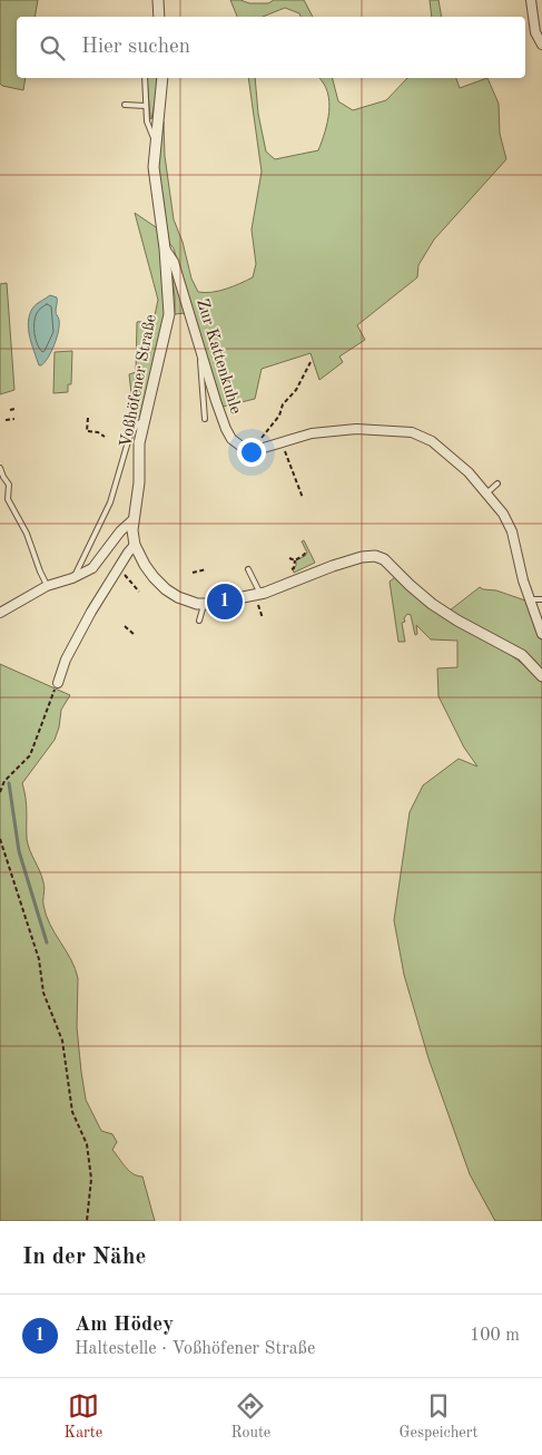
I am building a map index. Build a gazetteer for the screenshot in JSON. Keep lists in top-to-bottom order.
{
  "streets": {
    "street": ["Zur Kattenkuhle", "Voßhöfener Straße"]
  },
  "crossings": [
    ["Zur Kattenkuhle", "Voßhöfener Straße"]
  ],
  "page": {
    "search": "Hier suchen",
    "pins": "1",
    "heading": "In der Nähe",
    "list": [
      {
        "mark": "1",
        "name": "Am Hödey",
        "note": "Haltestelle · Voßhöfener Straße",
        "value": "100 m"
      }
    ],
    "nav": ["Karte", "Route", "Gespeichert"]
  }
}
